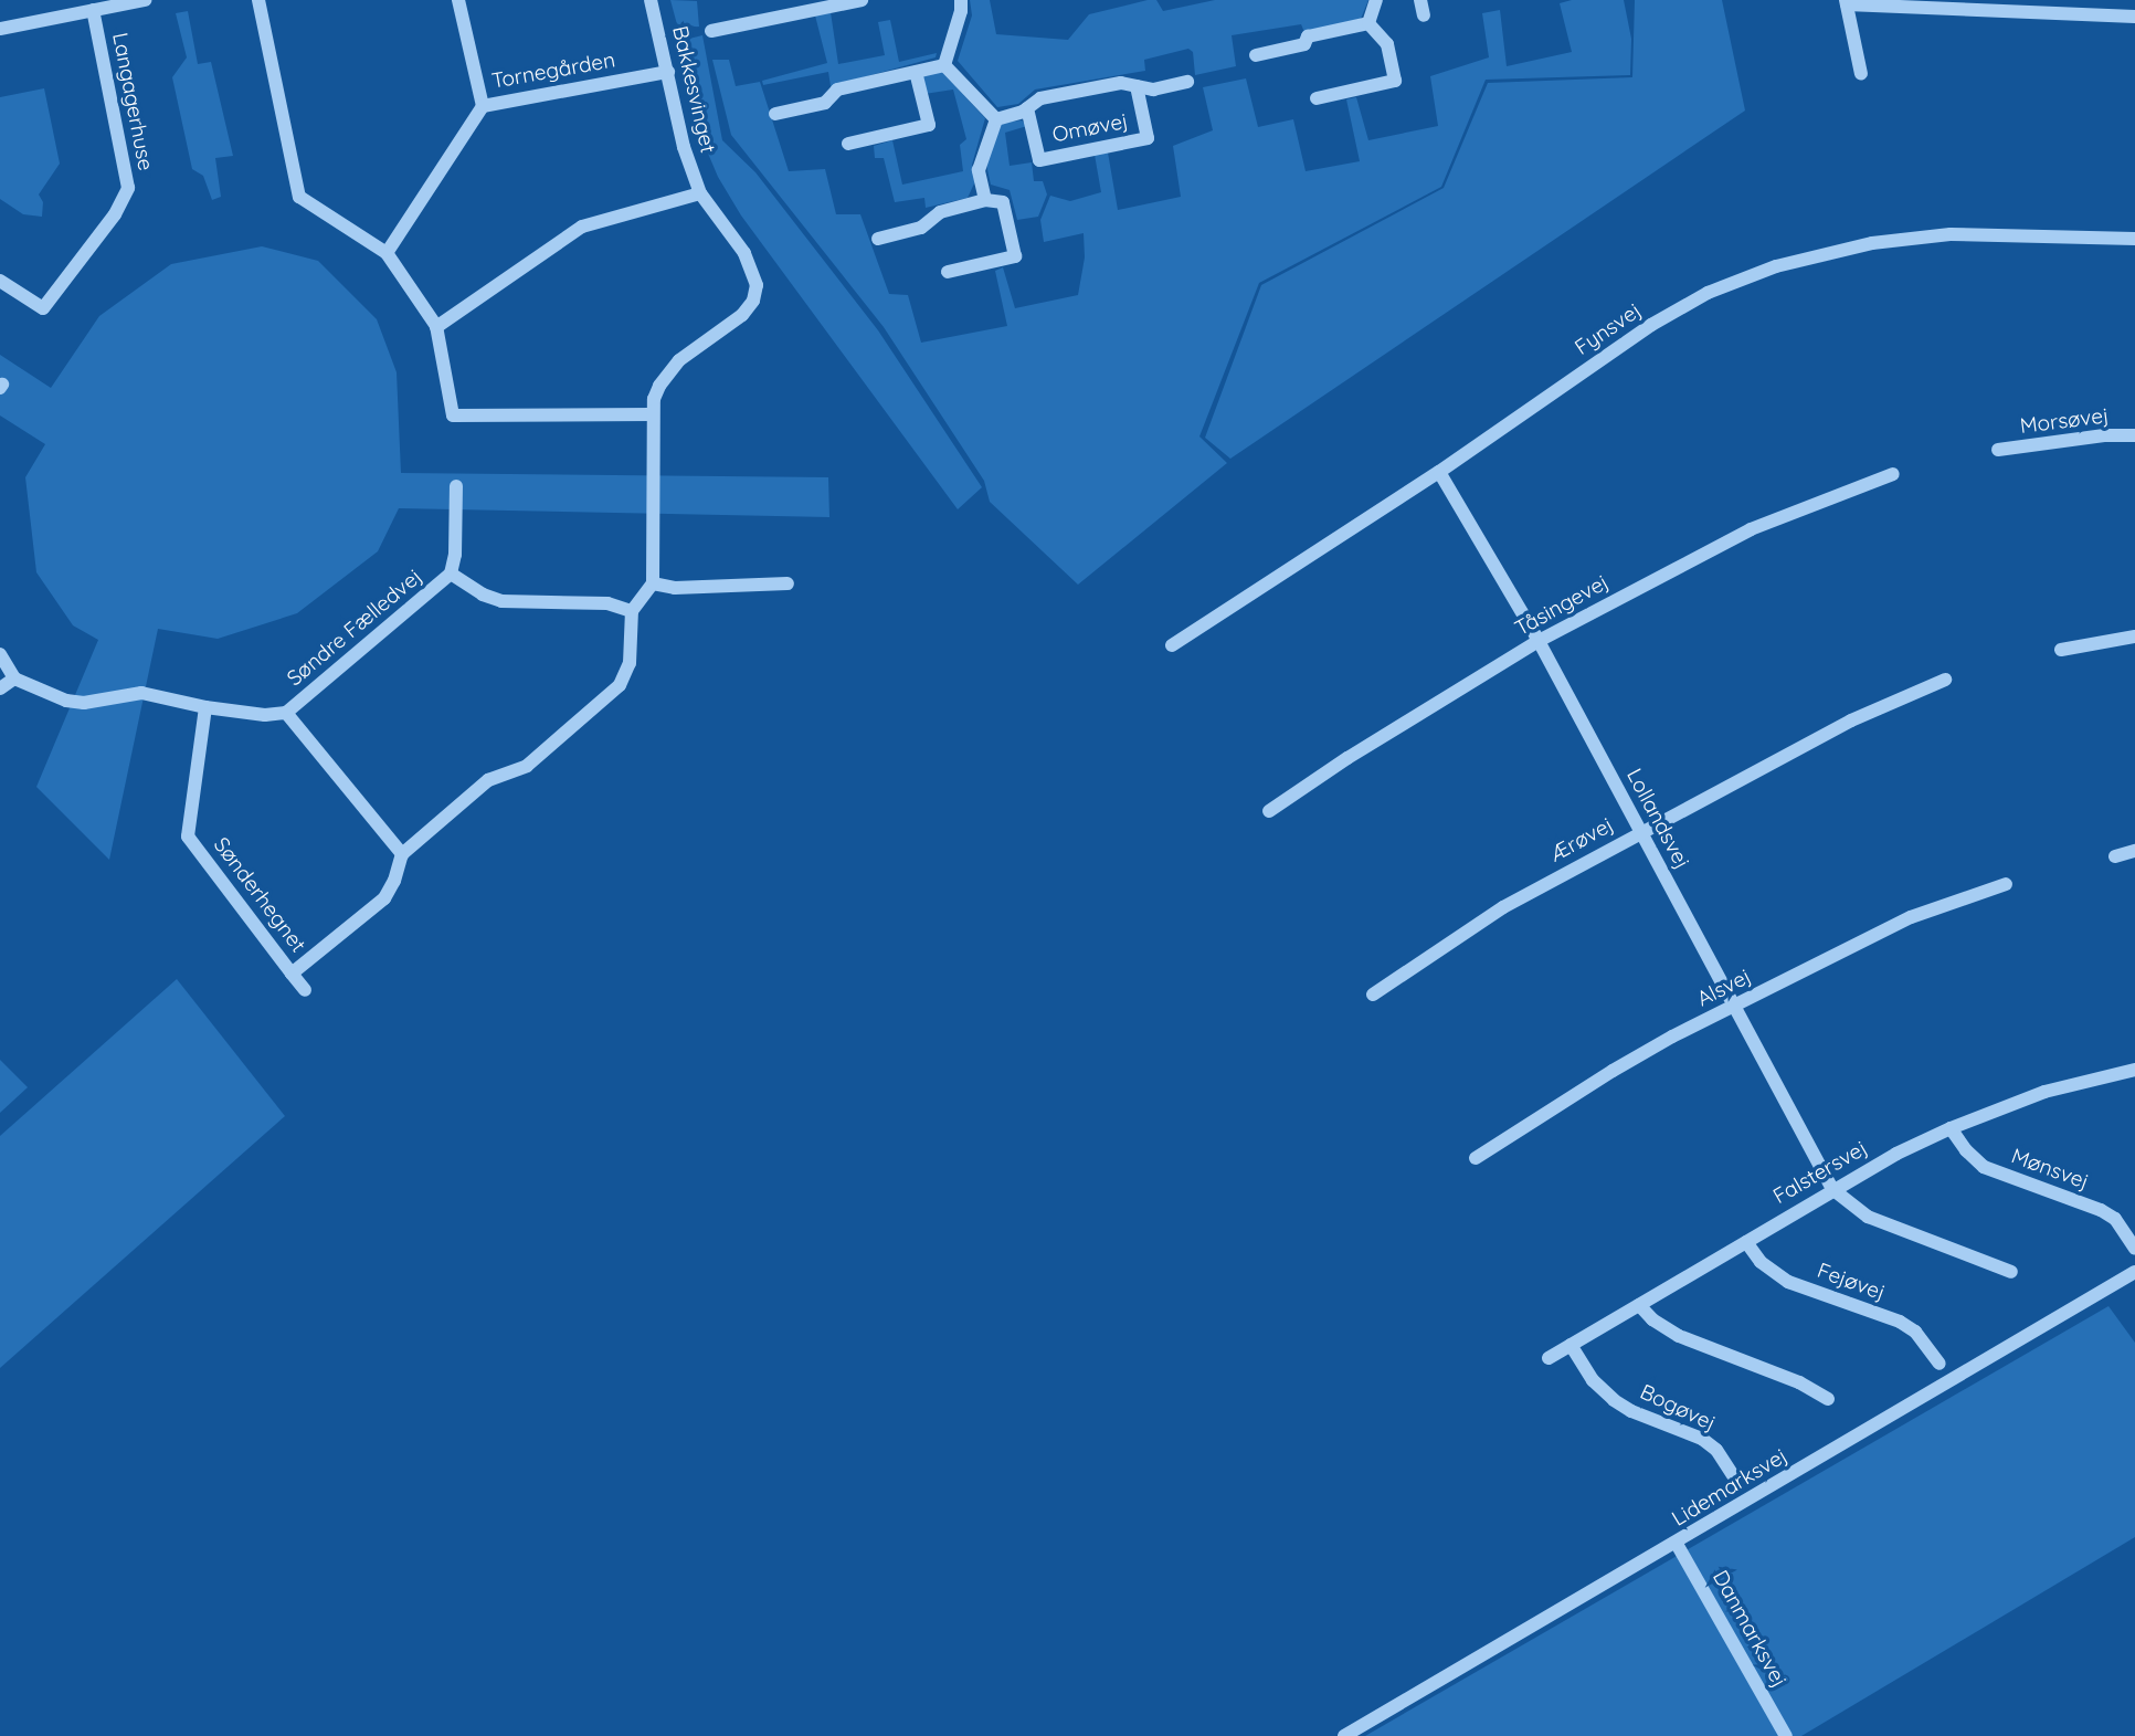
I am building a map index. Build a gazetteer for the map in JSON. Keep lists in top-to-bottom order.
{
  "streets": {
    "street": [
      "Tornegården",
      "Bakkesvinget",
      "Langagerhuse",
      "Omøvej",
      "Fynsvej",
      "Morsøvej",
      "Tåsingevej",
      "Søndre Fælledvej",
      "Lollandsvej",
      "Ærøvej",
      "Sønderhegnet",
      "Alsvej",
      "Mønsvej",
      "Falstersvej",
      "Fejøvej",
      "Bogøvej",
      "Lidemarksvej",
      "Danmarksvej"
    ]
  },
  "crossings": [
    ["Tornegården", "Bakkesvinget"],
    ["Fynsvej", "Lollandsvej"],
    ["Tåsingevej", "Lollandsvej"],
    ["Søndre Fælledvej", "Sønderhegnet"],
    ["Lollandsvej", "Ærøvej"],
    ["Lollandsvej", "Alsvej"],
    ["Lollandsvej", "Falstersvej"],
    ["Mønsvej", "Falstersvej"],
    ["Falstersvej", "Fejøvej"],
    ["Falstersvej", "Bogøvej"],
    ["Lidemarksvej", "Danmarksvej"]
  ]
}
